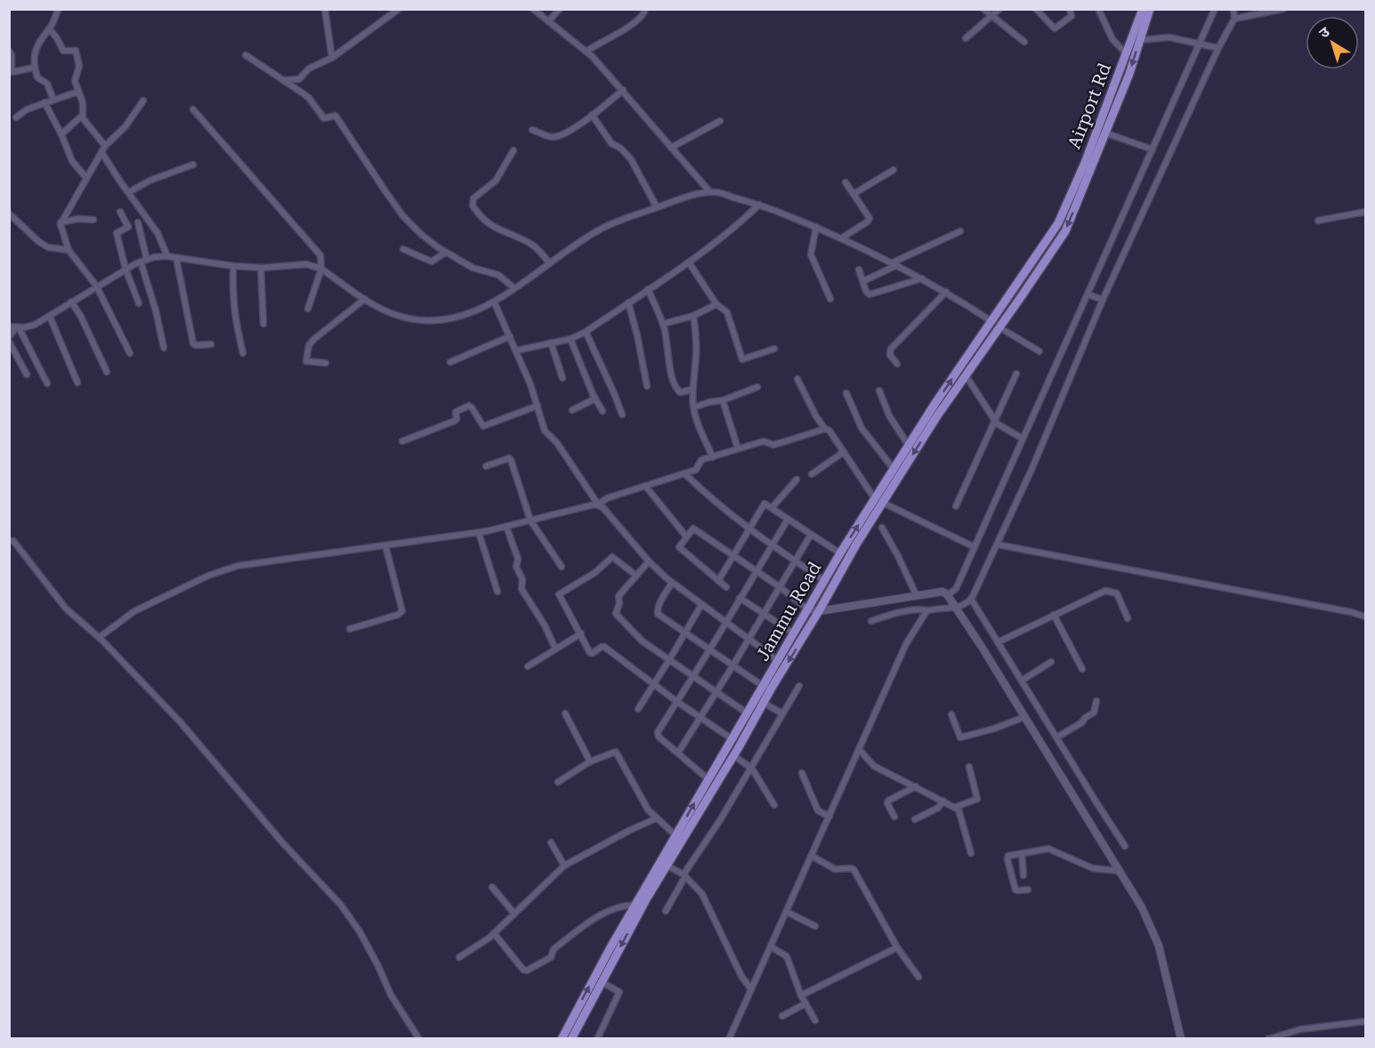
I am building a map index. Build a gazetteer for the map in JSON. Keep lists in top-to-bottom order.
{
  "streets": {
    "main road": ["Airport Rd", "Jammu Road"]
  },
  "crossings": [
    ["Airport Rd", "Jammu Road"]
  ],
  "north": "top left"
}
